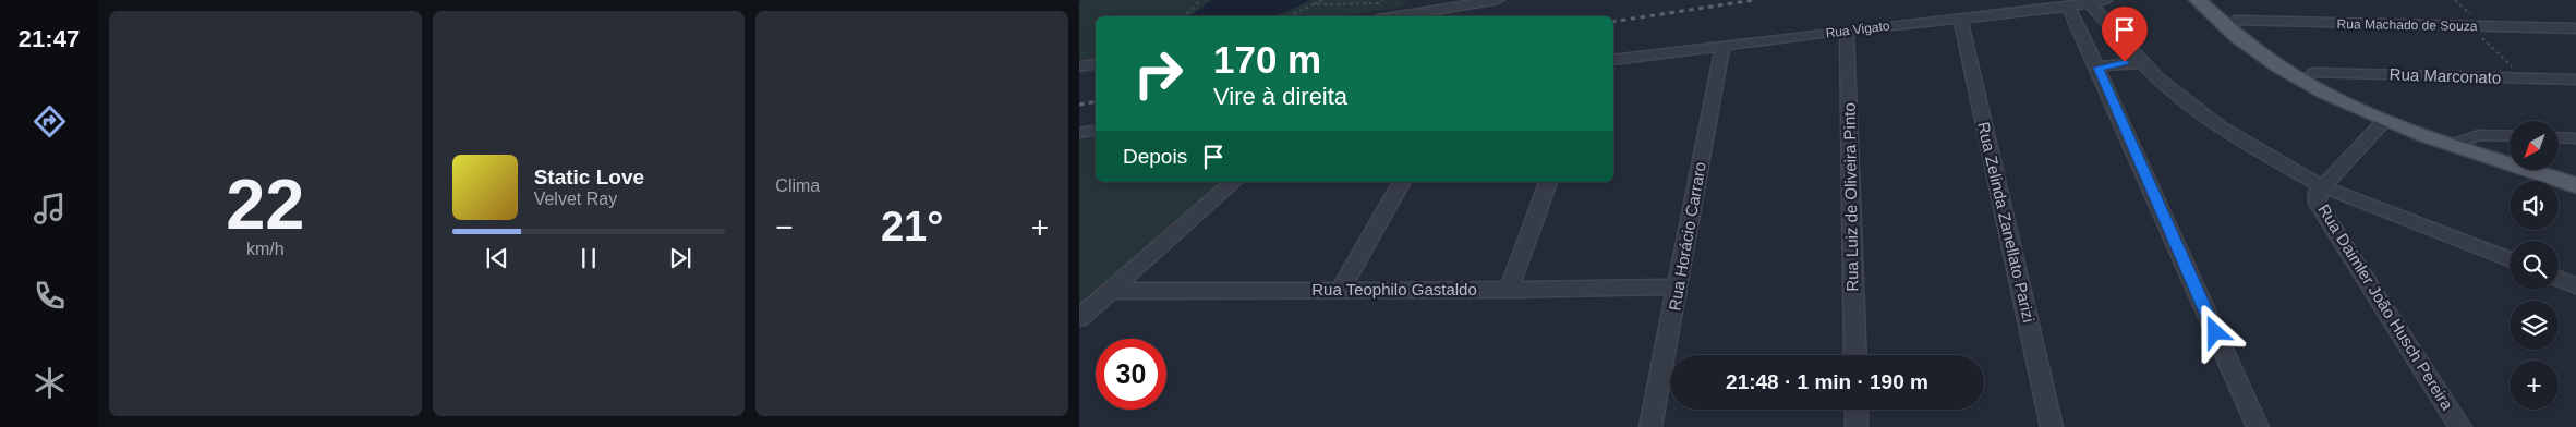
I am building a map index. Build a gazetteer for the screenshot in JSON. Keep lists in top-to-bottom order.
{
  "streets": {
    "street": [
      "Rua Machado de Souza",
      "Rua Vigato",
      "Rua Marconato",
      "Rua Luiz de Oliveira Pinto",
      "Rua Zelinda Zanellato Parizi",
      "Rua Horácio Carraro",
      "Rua Teophilo Gastaldo",
      "Rua Daimler João Husch Pereira"
    ]
  },
  "crossings": [
    ["Rua Vigato", "Rua Luiz de Oliveira Pinto"],
    ["Rua Vigato", "Rua Zelinda Zanellato Parizi"],
    ["Rua Vigato", "Rua Horácio Carraro"],
    ["Rua Horácio Carraro", "Rua Teophilo Gastaldo"]
  ],
  "north": "bottom left",
  "page": {
    "tabs": "21:47",
    "tile": [
      ["22", "km/h"],
      "Clima"
    ],
    "turn": ["170 m", "Vire à direita"],
    "map_buttons": "+",
    "then": "Depois",
    "song": ["Static Love", "Velvet Ray"],
    "heat": ["−", "21°", "+"],
    "limit": "30",
    "trip": "21:48 · 1 min · 190 m"
  }
}
